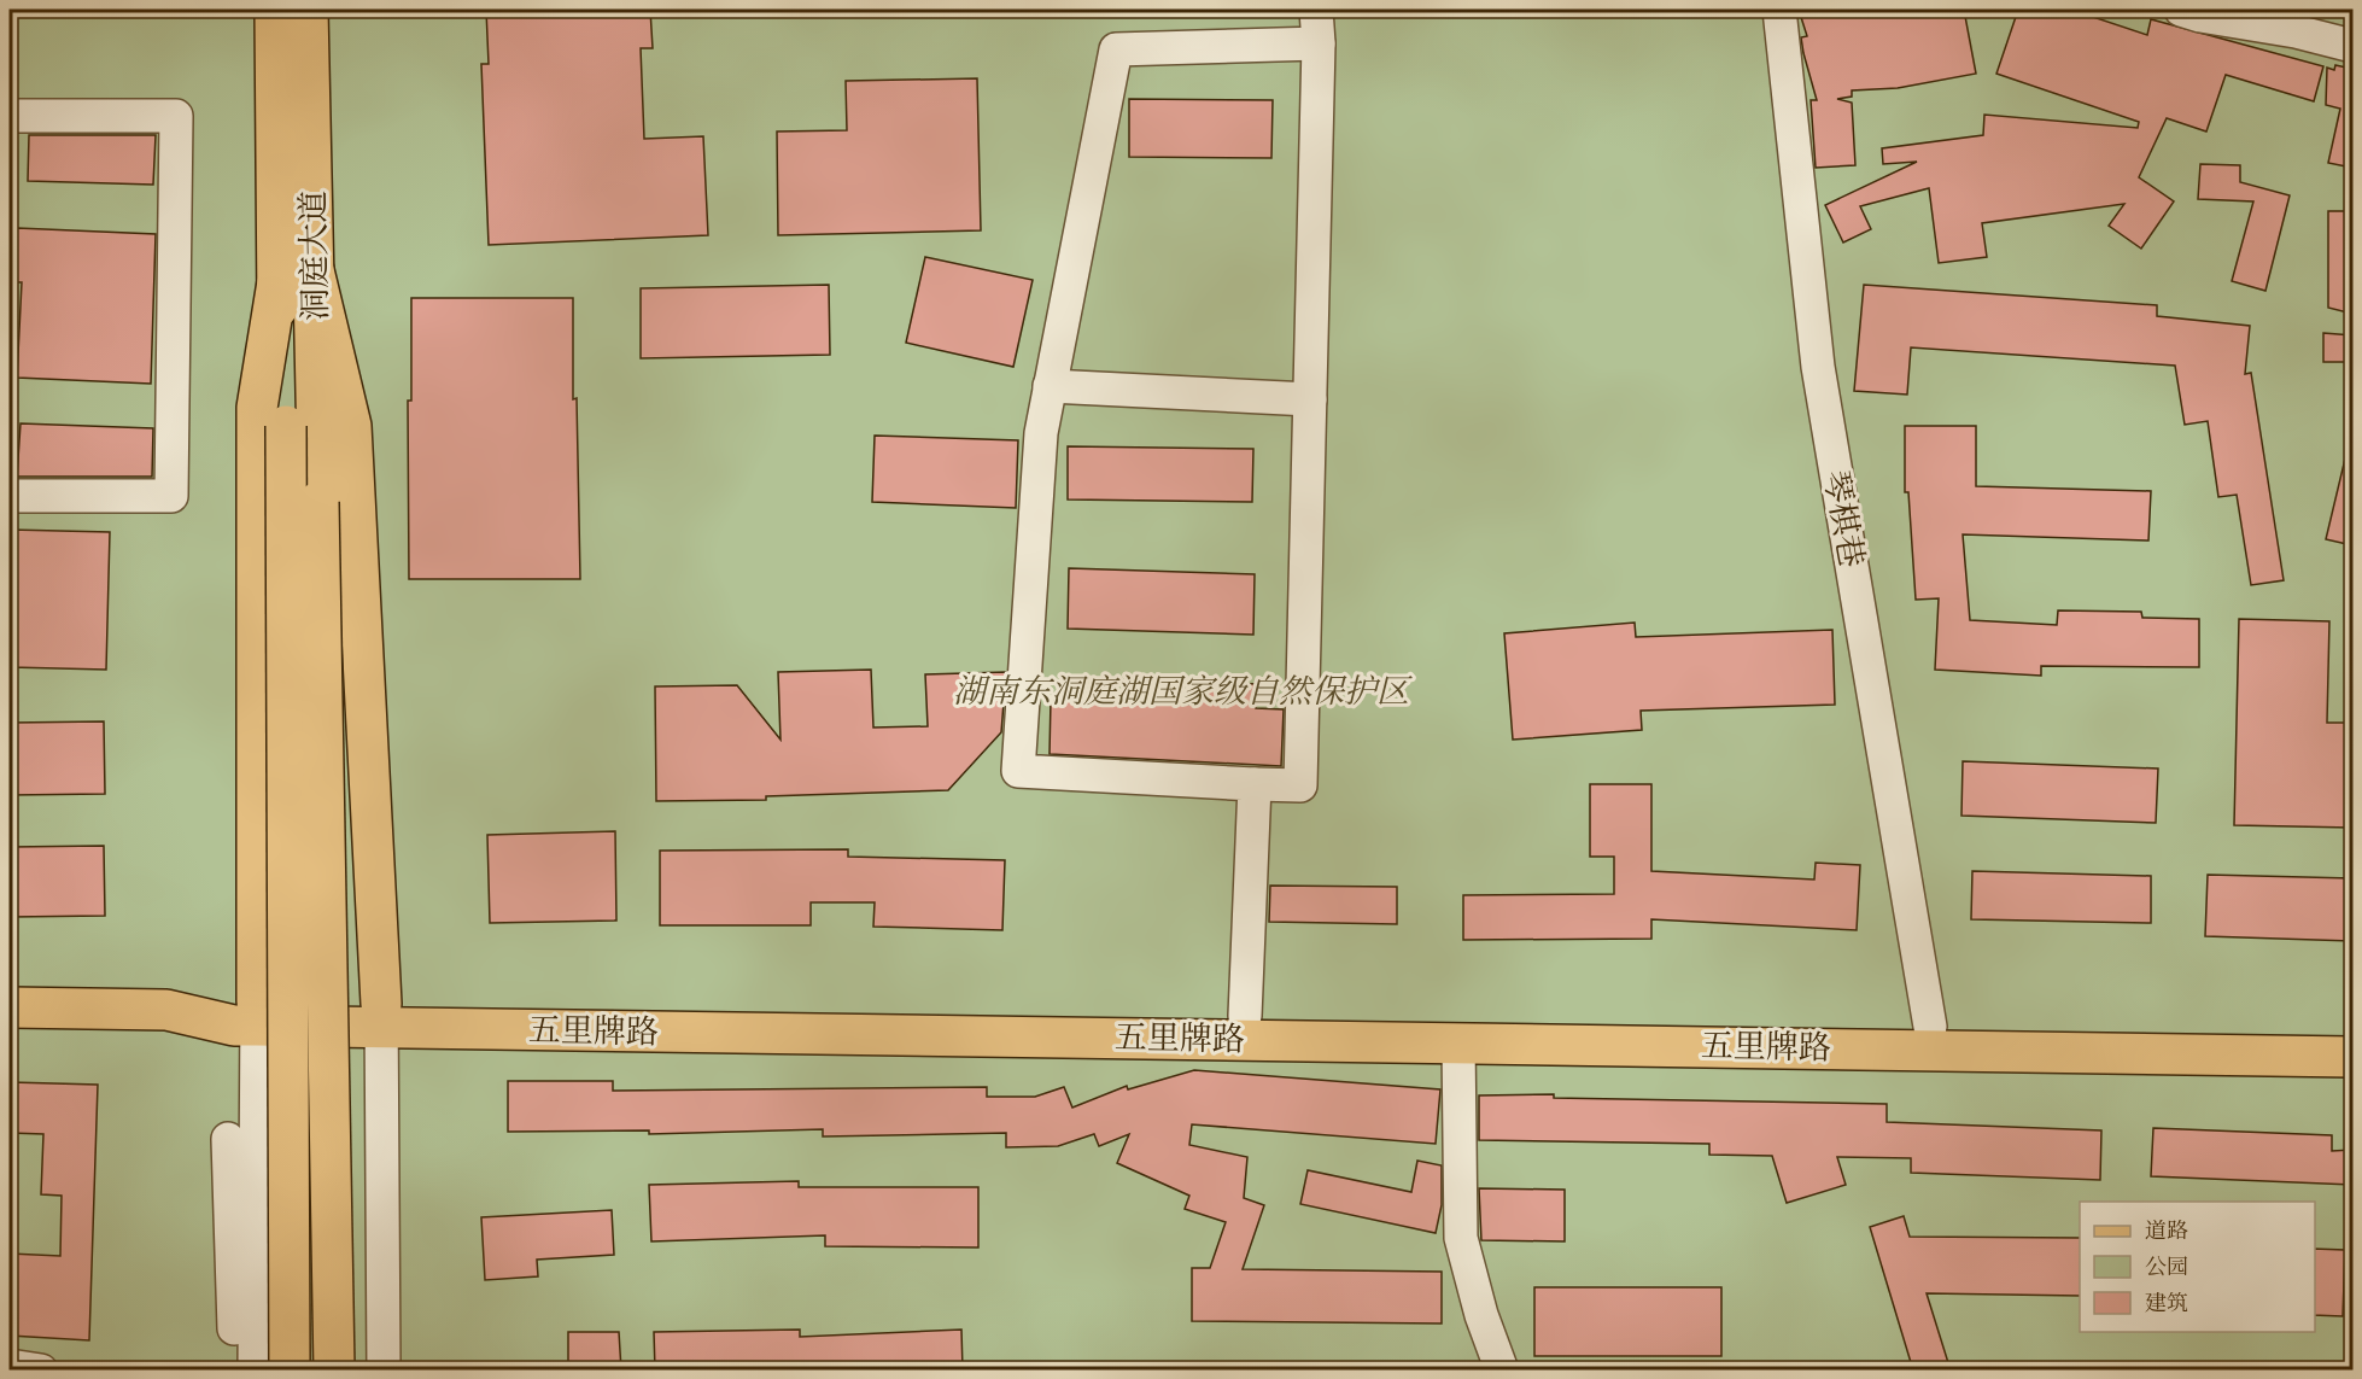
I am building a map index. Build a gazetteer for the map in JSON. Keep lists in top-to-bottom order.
{
  "streets": {
    "main road": ["洞庭大道", "五里牌路"],
    "street": ["琴棋巷"]
  },
  "crossings": [
    ["琴棋巷", "五里牌路"]
  ],
  "parks": ["湖南东洞庭湖国家级自然保护区"],
  "legend": ["道路", "公园", "建筑"]
}
